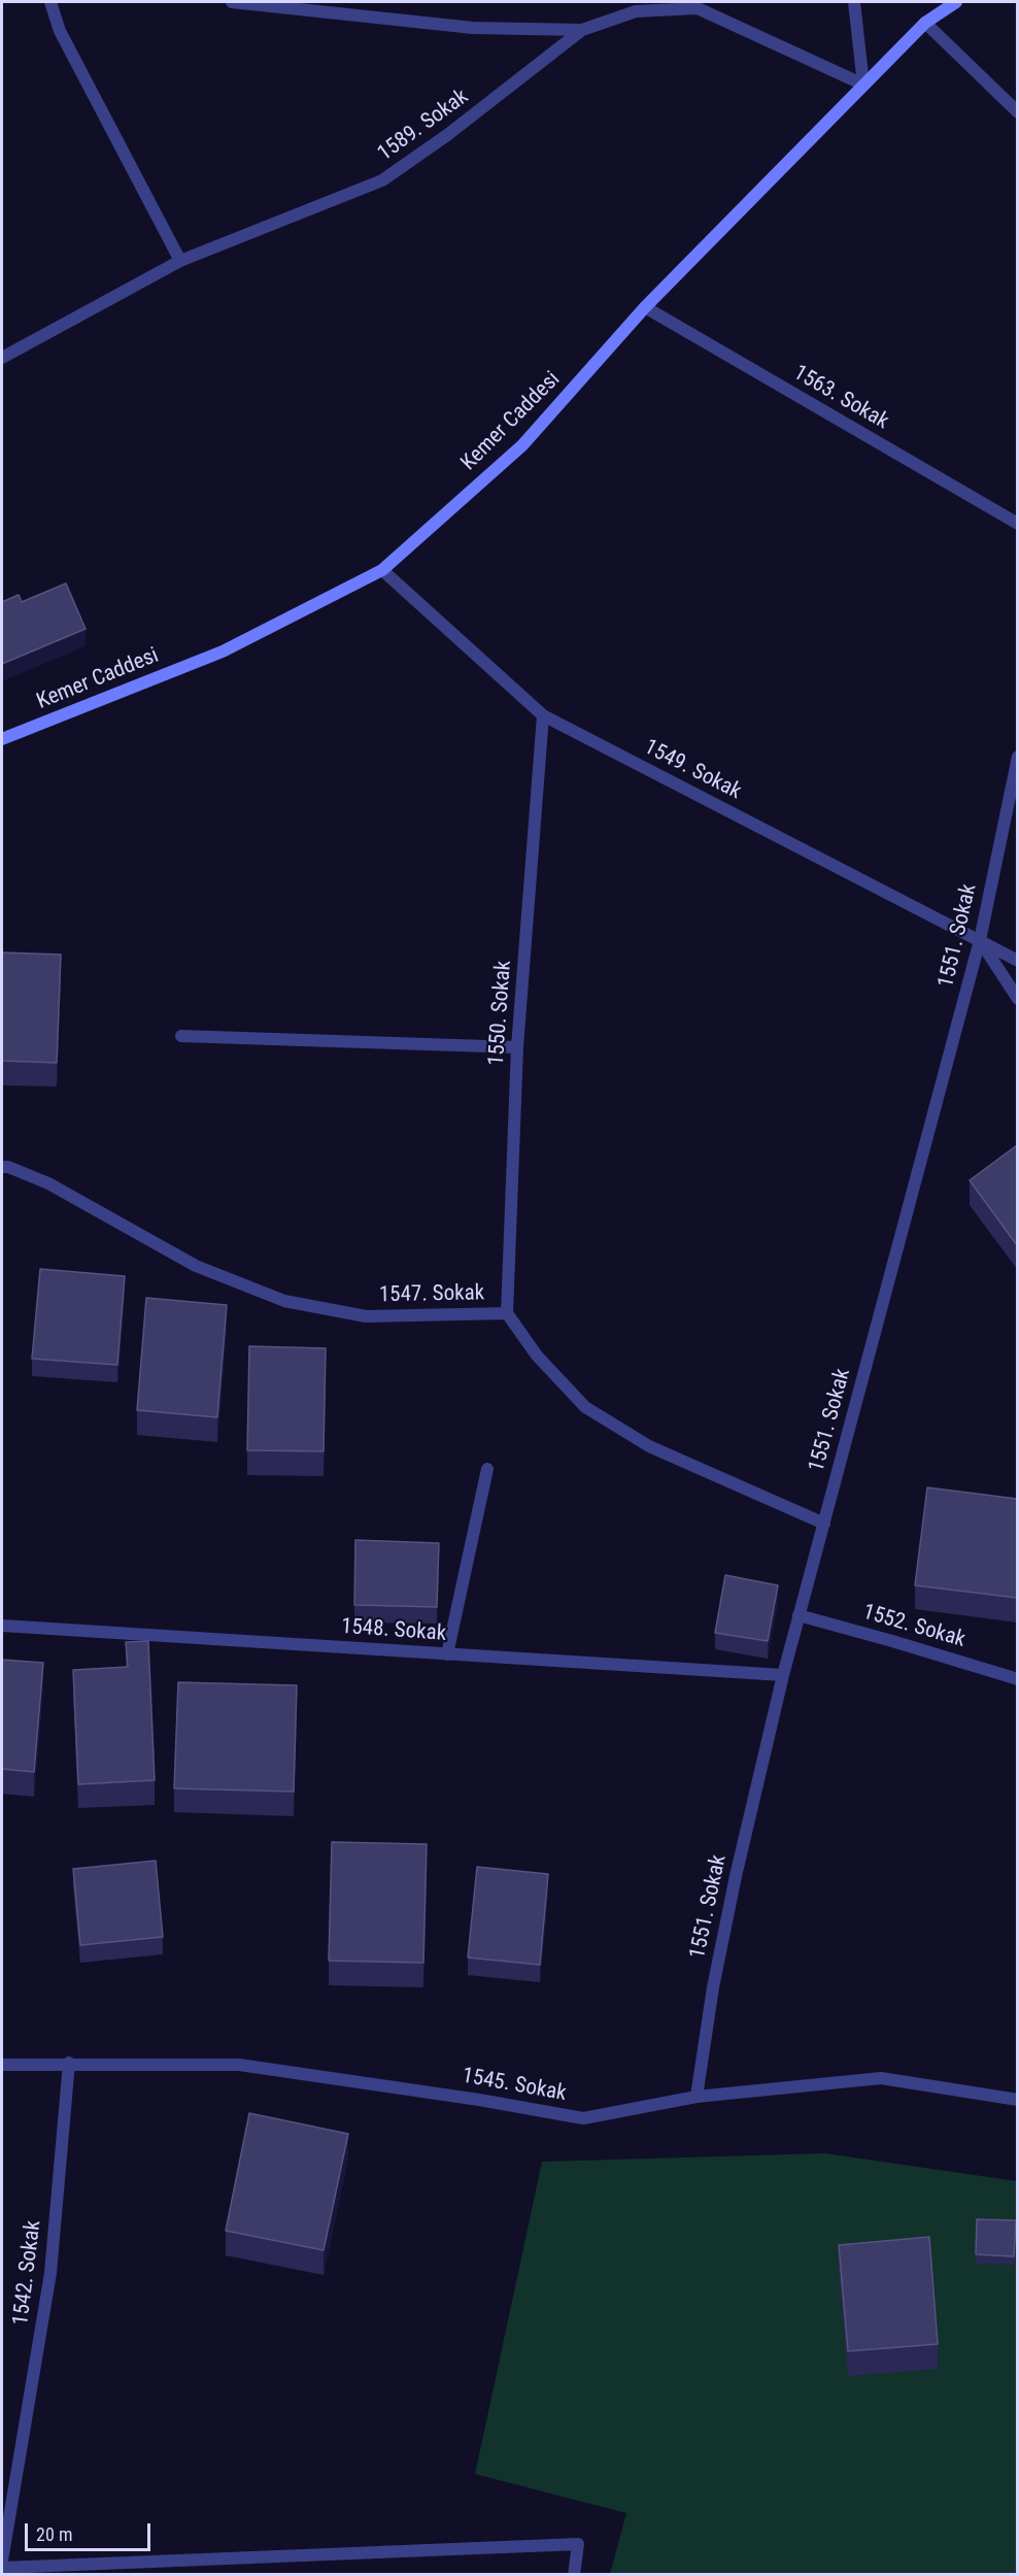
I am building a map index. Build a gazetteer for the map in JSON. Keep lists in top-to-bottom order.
{
  "streets": {
    "street": [
      "1589. Sokak",
      "1563. Sokak",
      "Kemer Caddesi",
      "1549. Sokak",
      "1551. Sokak",
      "1550. Sokak",
      "1547. Sokak",
      "1552. Sokak",
      "1548. Sokak",
      "1545. Sokak",
      "1542. Sokak"
    ]
  },
  "crossings": [
    ["1589. Sokak", "Kemer Caddesi"],
    ["1563. Sokak", "Kemer Caddesi"],
    ["Kemer Caddesi", "1549. Sokak"],
    ["1549. Sokak", "1551. Sokak"],
    ["1549. Sokak", "1550. Sokak"],
    ["1551. Sokak", "1547. Sokak"],
    ["1551. Sokak", "1552. Sokak"],
    ["1551. Sokak", "1548. Sokak"],
    ["1551. Sokak", "1545. Sokak"],
    ["1550. Sokak", "1547. Sokak"],
    ["1545. Sokak", "1542. Sokak"]
  ],
  "scale_bar": "20 m"
}
